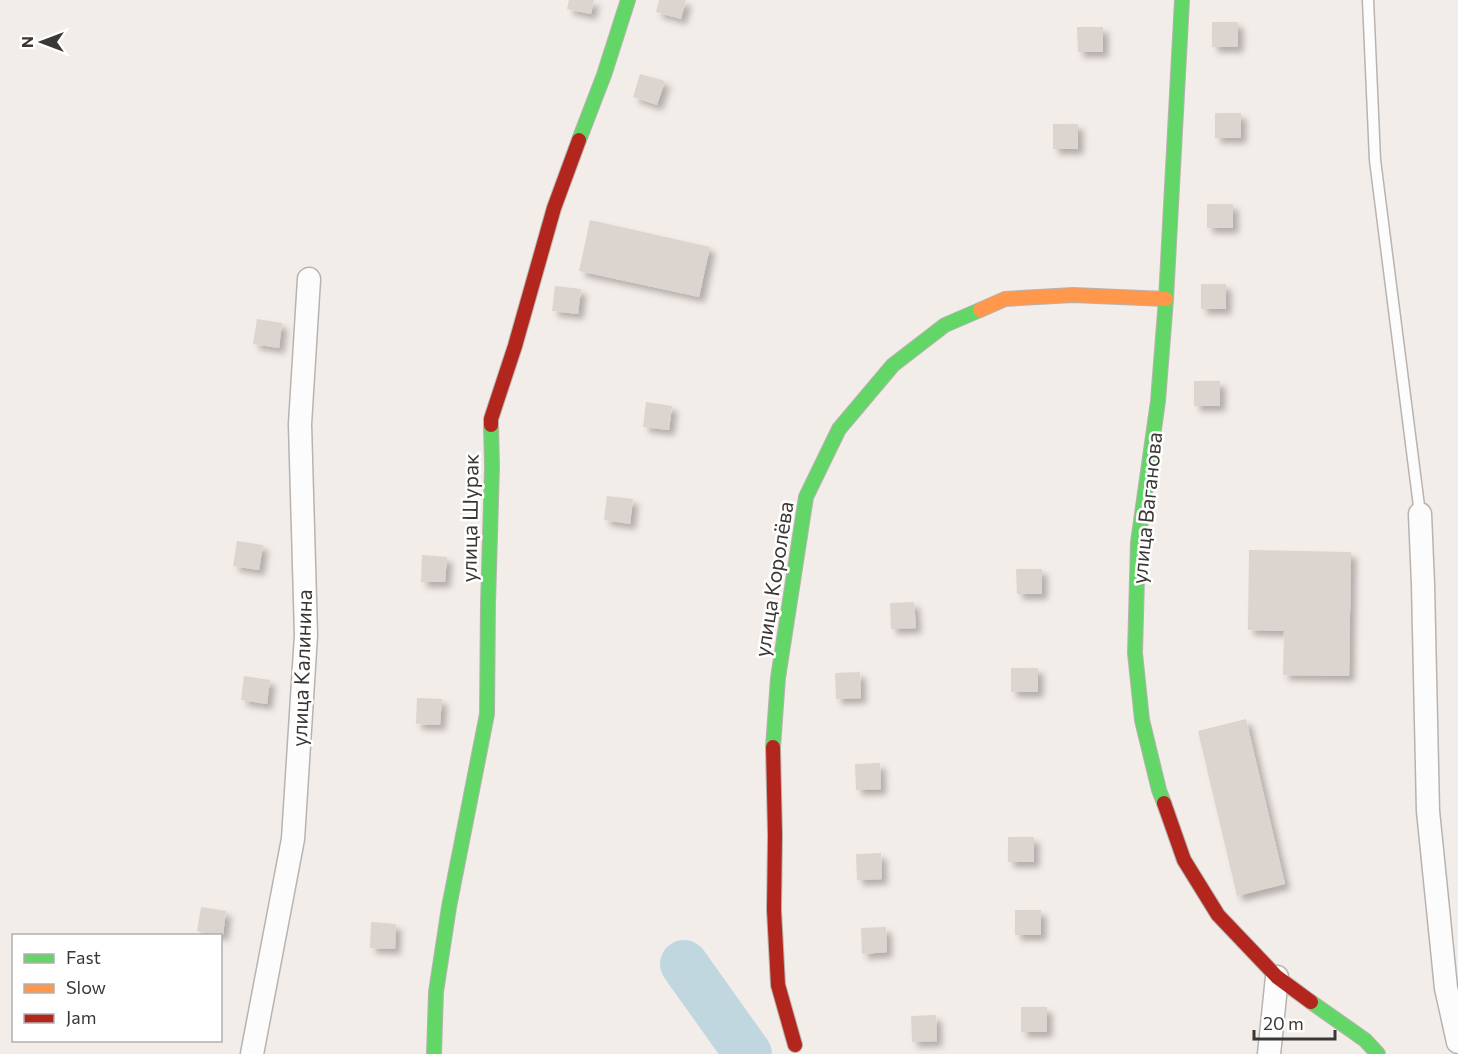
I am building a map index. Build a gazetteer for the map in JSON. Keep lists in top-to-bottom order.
{
  "streets": {
    "street": [
      "улица Ваганова",
      "улица Шурак",
      "улица Королёва",
      "улица Калинина"
    ]
  },
  "crossings": [
    ["улица Ваганова", "улица Королёва"]
  ],
  "legend": ["Fast", "Slow", "Jam"],
  "scale_bar": "20 m",
  "north": "left"
}
